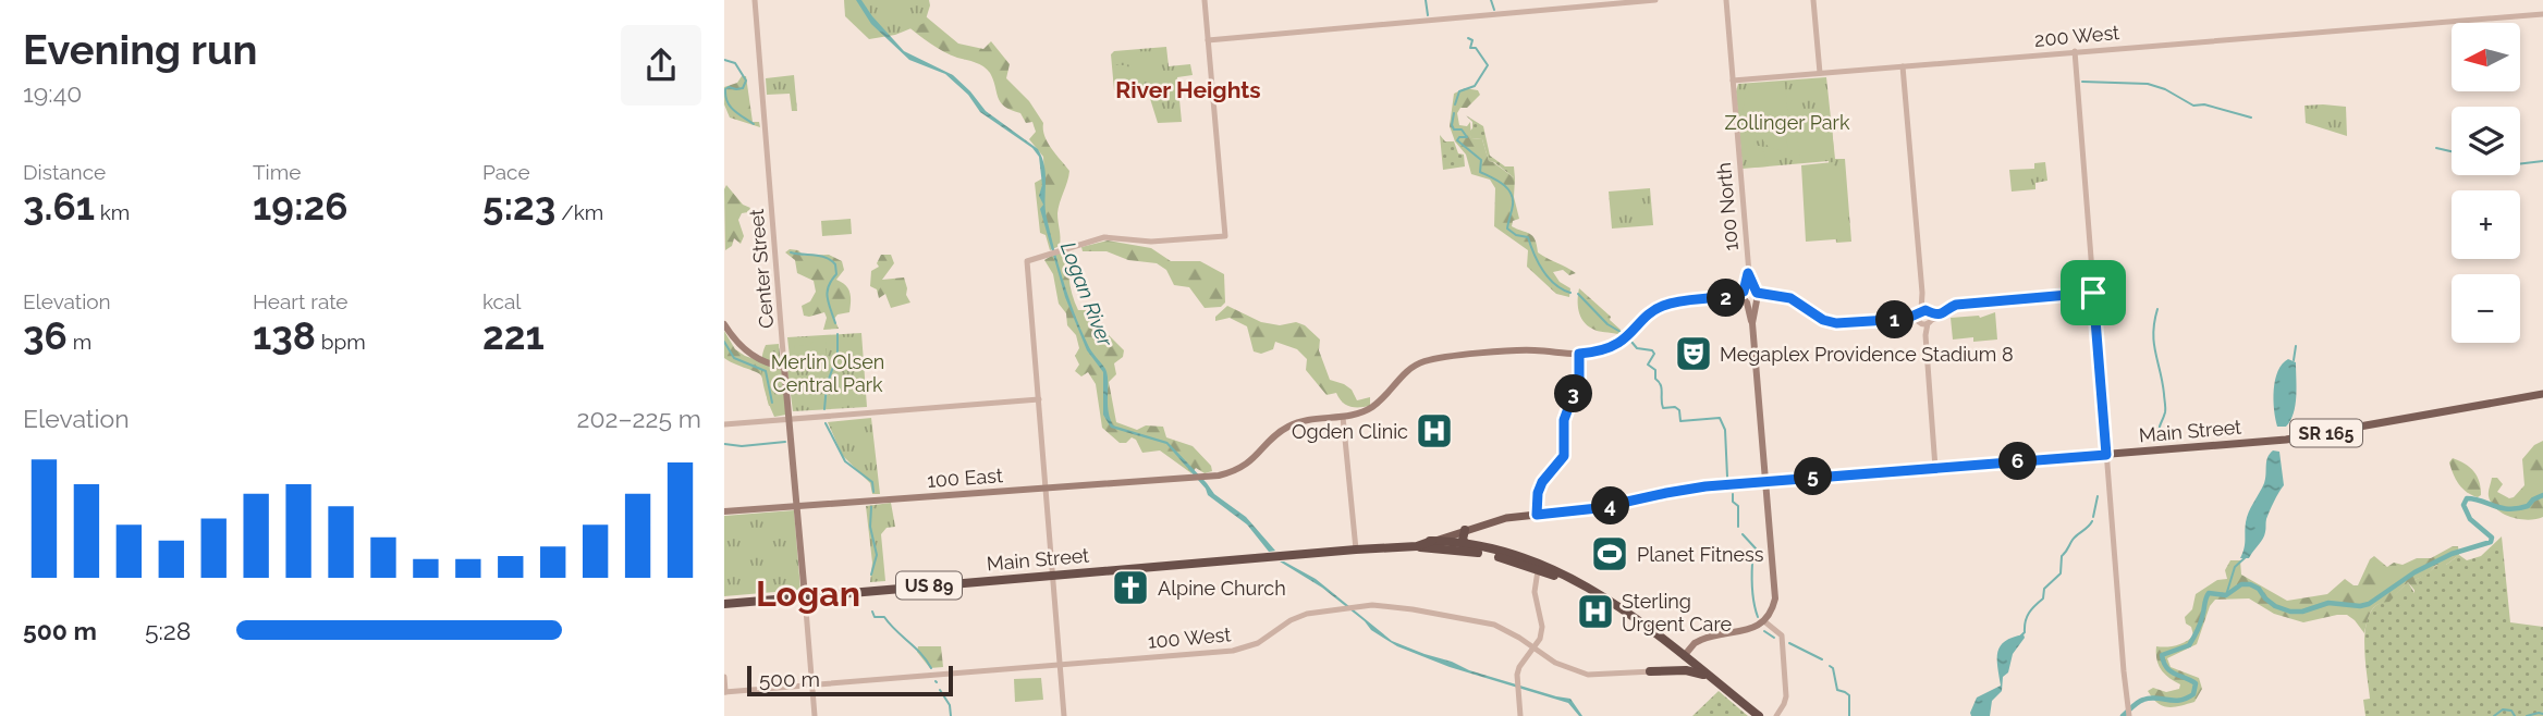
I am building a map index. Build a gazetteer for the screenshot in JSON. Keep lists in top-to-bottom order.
{
  "streets": {
    "highway": ["Main Street", "US 89"],
    "main road": [
      "100 North",
      "Center Street",
      "SR 165",
      "100 East",
      "100 West"
    ],
    "street": ["200 West"]
  },
  "crossings": [
    ["200 West", "100 North"],
    ["100 North", "Main Street"],
    ["100 North", "100 East"],
    ["100 North", "100 West"],
    ["Center Street", "Main Street"],
    ["Center Street", "100 East"],
    ["Center Street", "100 West"],
    ["Main Street", "US 89"],
    ["US 89", "100 West"]
  ],
  "districts": ["River Heights", "Logan"],
  "water": ["Logan River"],
  "parks": ["Zollinger Park", "Merlin Olsen Central Park"],
  "places": {
    "theatre": ["Megaplex Providence Stadium 8"],
    "hospital": ["Ogden Clinic", "Sterling Urgent Care"],
    "sports": ["Planet Fitness"],
    "church": ["Alpine Church"]
  },
  "scale_bar": "500 m",
  "north": "left",
  "page": {
    "heading": ["Evening run", "19:40"],
    "map_buttons": ["+", "−"],
    "stats": [
      ["Distance", "3.61 km"],
      ["Time", "19:26"],
      ["Pace", "5:23 /km"],
      ["Elevation", "36 m"],
      ["Heart rate", "138 bpm"],
      ["kcal", "221"]
    ],
    "pins": [
      "2",
      "1",
      "3",
      "6",
      "5",
      "4"
    ],
    "chart": ["Elevation", "202–225 m"],
    "list": [
      {
        "name": "500 m",
        "note": "5:28"
      }
    ],
    "scale": "500 m"
  }
}
